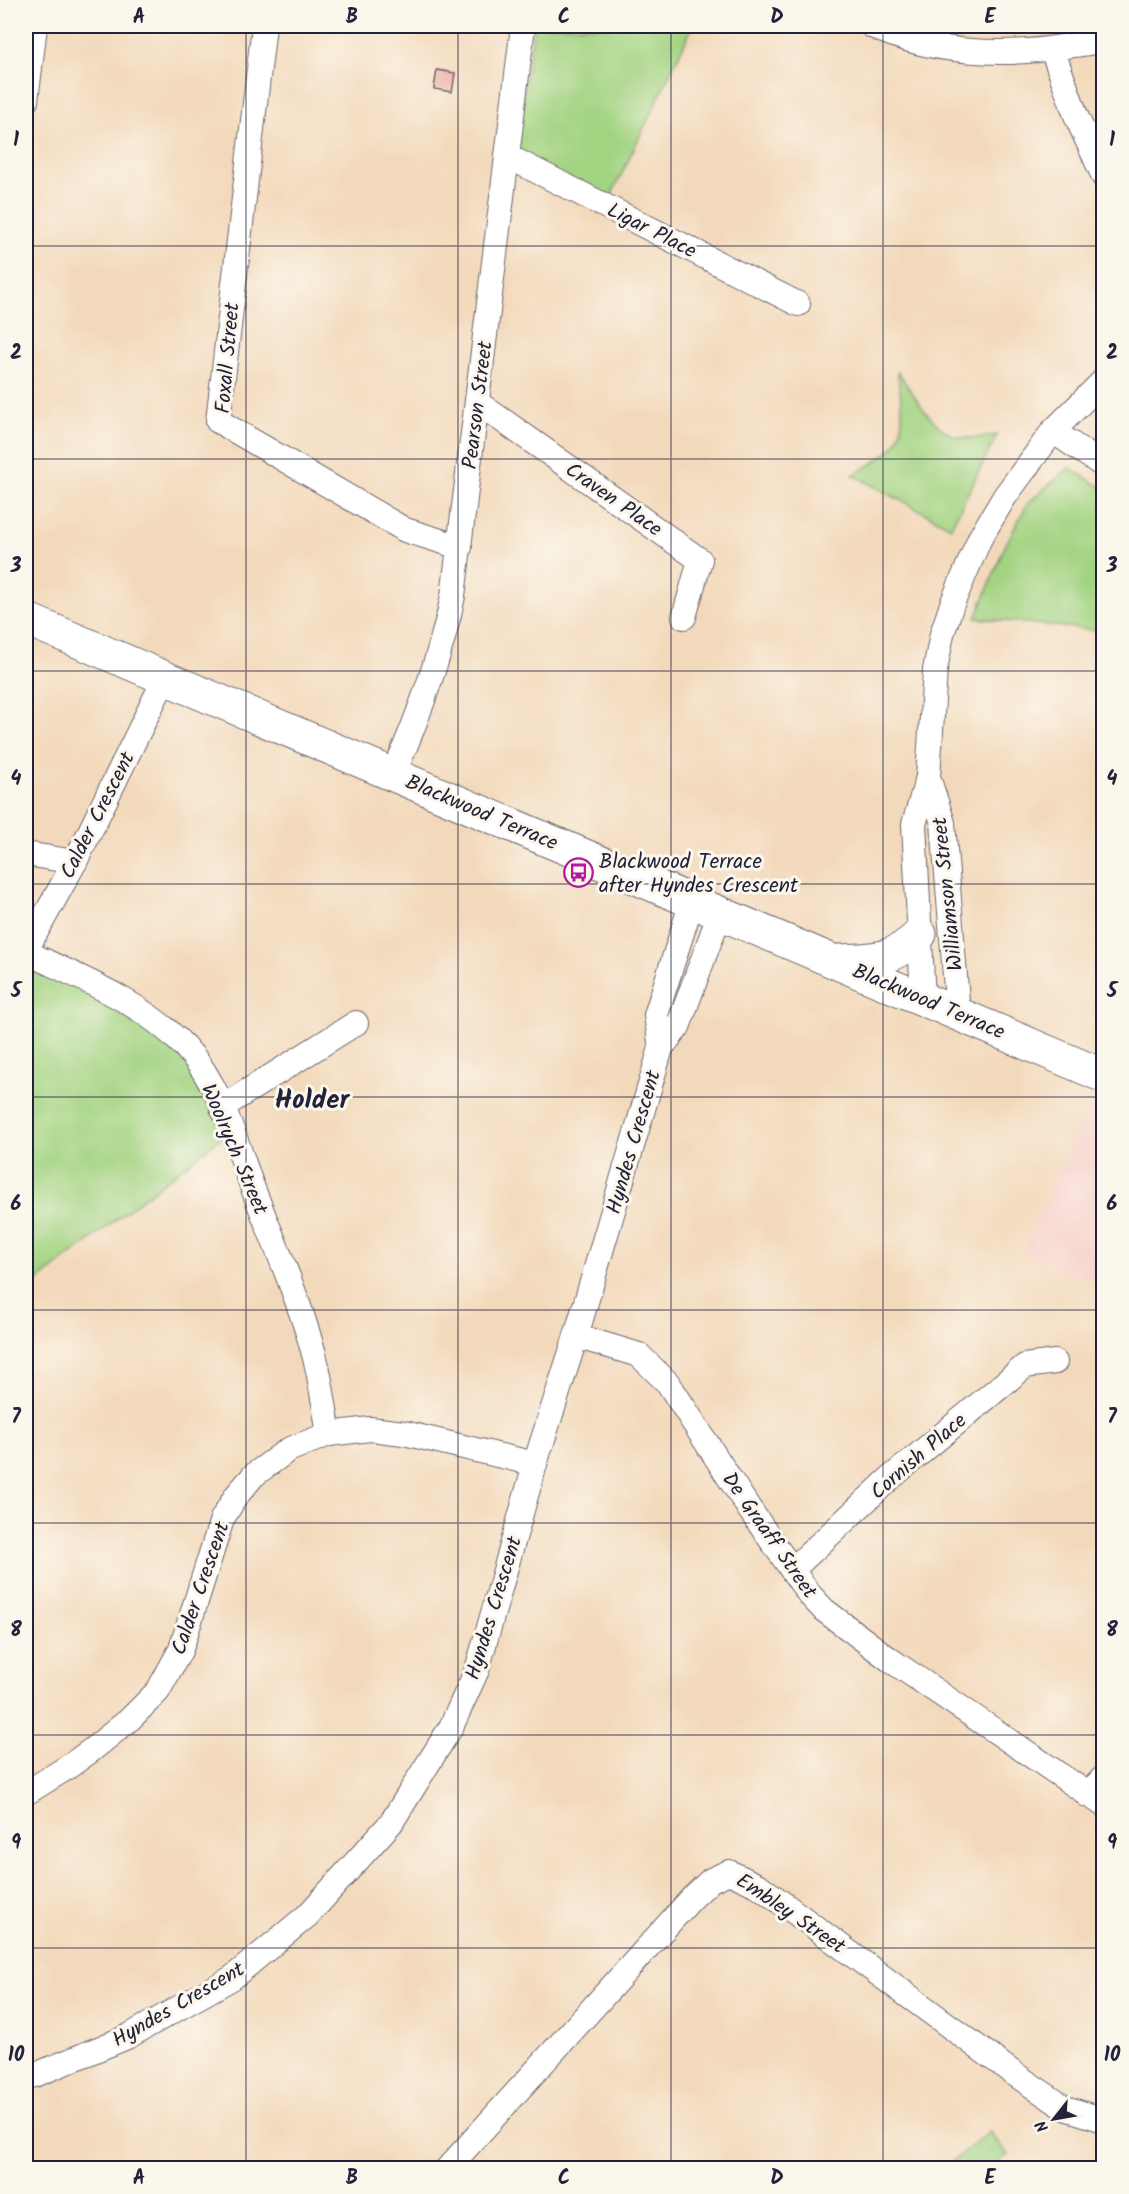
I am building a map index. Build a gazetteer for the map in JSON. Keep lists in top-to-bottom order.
{
  "streets": {
    "street": [
      "Ligar Place",
      "Foxall Street",
      "Pearson Street",
      "Craven Place",
      "Blackwood Terrace",
      "Calder Crescent",
      "Williamson Street",
      "Hyndes Crescent",
      "Woolrych Street",
      "Cornish Place",
      "De Graaff Street",
      "Embley Street"
    ]
  },
  "crossings": [
    ["Ligar Place", "Pearson Street"],
    ["Foxall Street", "Pearson Street"],
    ["Pearson Street", "Craven Place"],
    ["Pearson Street", "Blackwood Terrace"],
    ["Blackwood Terrace", "Calder Crescent"],
    ["Blackwood Terrace", "Williamson Street"],
    ["Blackwood Terrace", "Hyndes Crescent"],
    ["Calder Crescent", "Hyndes Crescent"],
    ["Calder Crescent", "Woolrych Street"],
    ["Hyndes Crescent", "De Graaff Street"],
    ["Cornish Place", "De Graaff Street"]
  ],
  "districts": ["Holder"],
  "places": {
    "bus stop": ["Blackwood Terrace after Hyndes Crescent"]
  },
  "north": "bottom left",
  "grid": {
    "columns": [
      "A",
      "B",
      "C",
      "D",
      "E"
    ],
    "rows": [
      "1",
      "2",
      "3",
      "4",
      "5",
      "6",
      "7",
      "8",
      "9",
      "10"
    ]
  }
}
